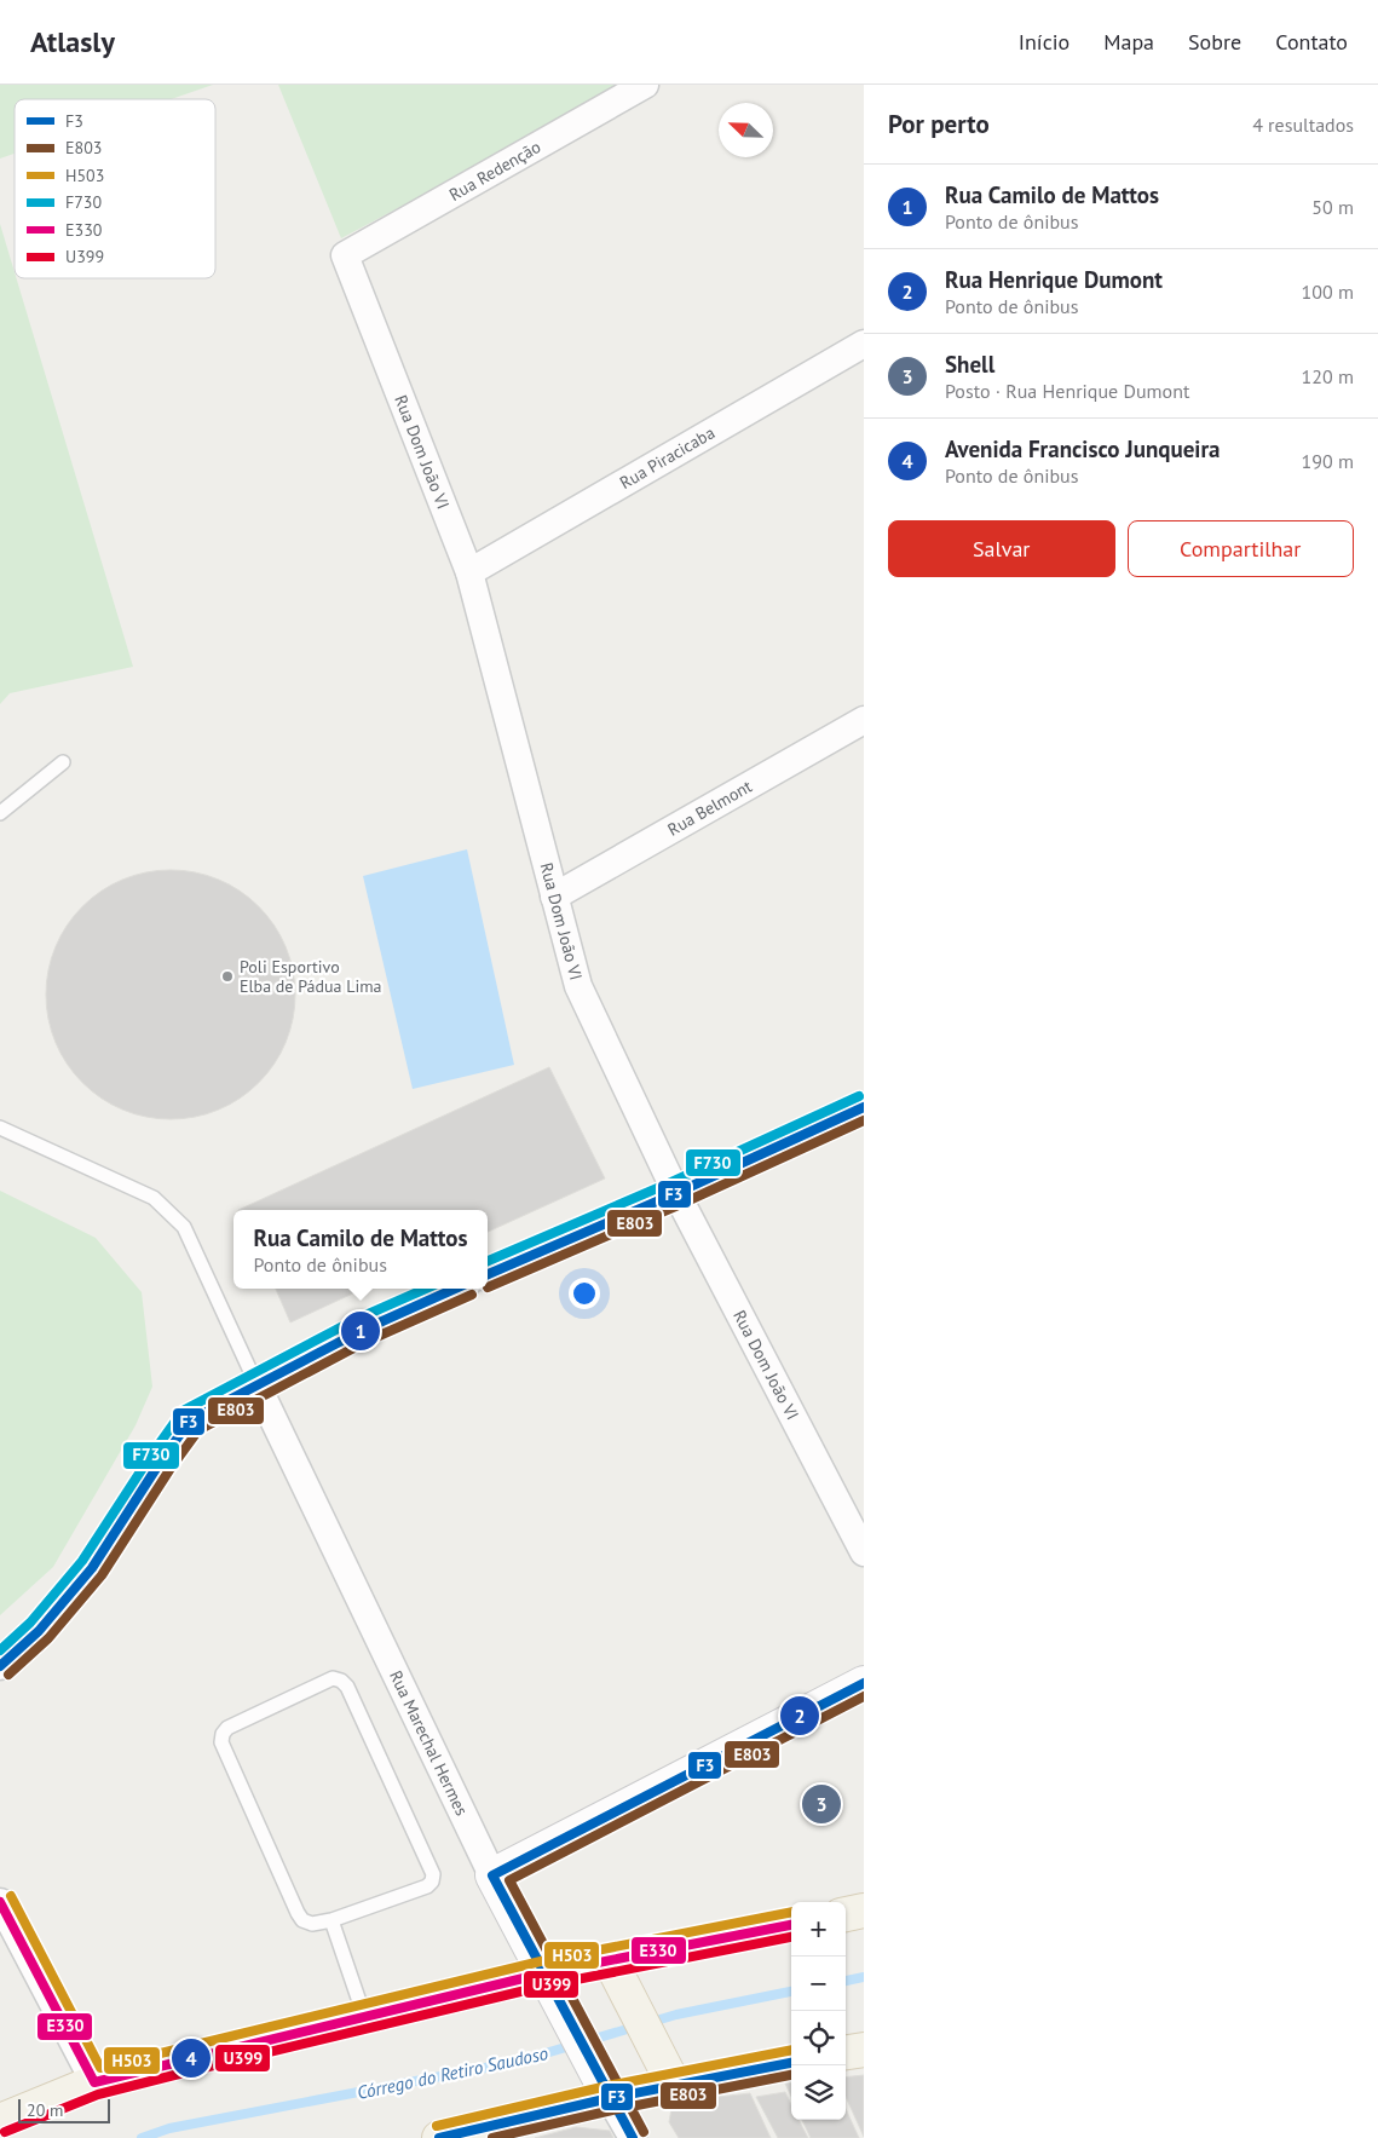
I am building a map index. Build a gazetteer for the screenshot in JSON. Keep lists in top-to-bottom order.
{
  "streets": {
    "street": [
      "Rua Redenção",
      "Rua Dom João VI",
      "Rua Piracicaba",
      "Rua Belmont",
      "Rua Marechal Hermes"
    ]
  },
  "crossings": [
    ["Rua Redenção", "Rua Dom João VI"],
    ["Rua Dom João VI", "Rua Piracicaba"],
    ["Rua Dom João VI", "Rua Belmont"]
  ],
  "water": ["Córrego do Retiro Saudoso"],
  "places": ["Poli Esportivo Elba de Pádua Lima"],
  "lines": [
    "transit line F730",
    "transit line F3",
    "transit line E803",
    "transit line H503",
    "transit line E330",
    "transit line U399"
  ],
  "legend": [
    "F3",
    "E803",
    "H503",
    "F730",
    "E330",
    "U399"
  ],
  "scale_bar": "20 m",
  "north": "top left",
  "page": {
    "header": "Atlasly",
    "nav": [
      "Início",
      "Mapa",
      "Sobre",
      "Contato"
    ],
    "heading": ["Por perto", "4 resultados"],
    "list": [
      {
        "mark": "1",
        "name": "Rua Camilo de Mattos",
        "note": "Ponto de ônibus",
        "value": "50 m"
      },
      {
        "mark": "2",
        "name": "Rua Henrique Dumont",
        "note": "Ponto de ônibus",
        "value": "100 m"
      },
      {
        "mark": "3",
        "name": "Shell",
        "note": "Posto · Rua Henrique Dumont",
        "value": "120 m"
      },
      {
        "mark": "4",
        "name": "Avenida Francisco Junqueira",
        "note": "Ponto de ônibus",
        "value": "190 m"
      }
    ],
    "buttons": ["Salvar", "Compartilhar"],
    "popup": ["Rua Camilo de Mattos", "Ponto de ônibus"],
    "pins": [
      "1",
      "2",
      "3",
      "4"
    ],
    "map_buttons": ["+", "−"],
    "scale": "20 m"
  }
}
